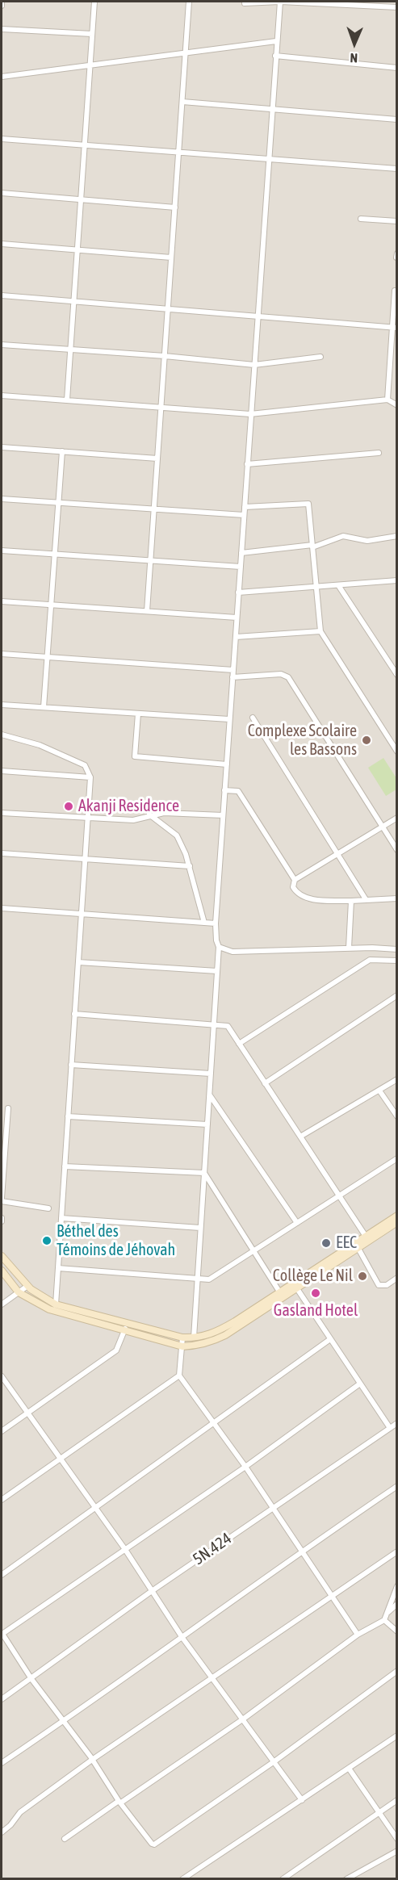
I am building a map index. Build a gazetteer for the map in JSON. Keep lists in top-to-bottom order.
{
  "streets": {
    "street": ["5N.424"]
  },
  "places": [
    "Complexe Scolaire les Bassons",
    "Akanji Residence",
    "Béthel des Témoins de Jéhovah",
    "EEC",
    "Collège Le Nil",
    "Gasland Hotel"
  ],
  "north": "bottom"
}
